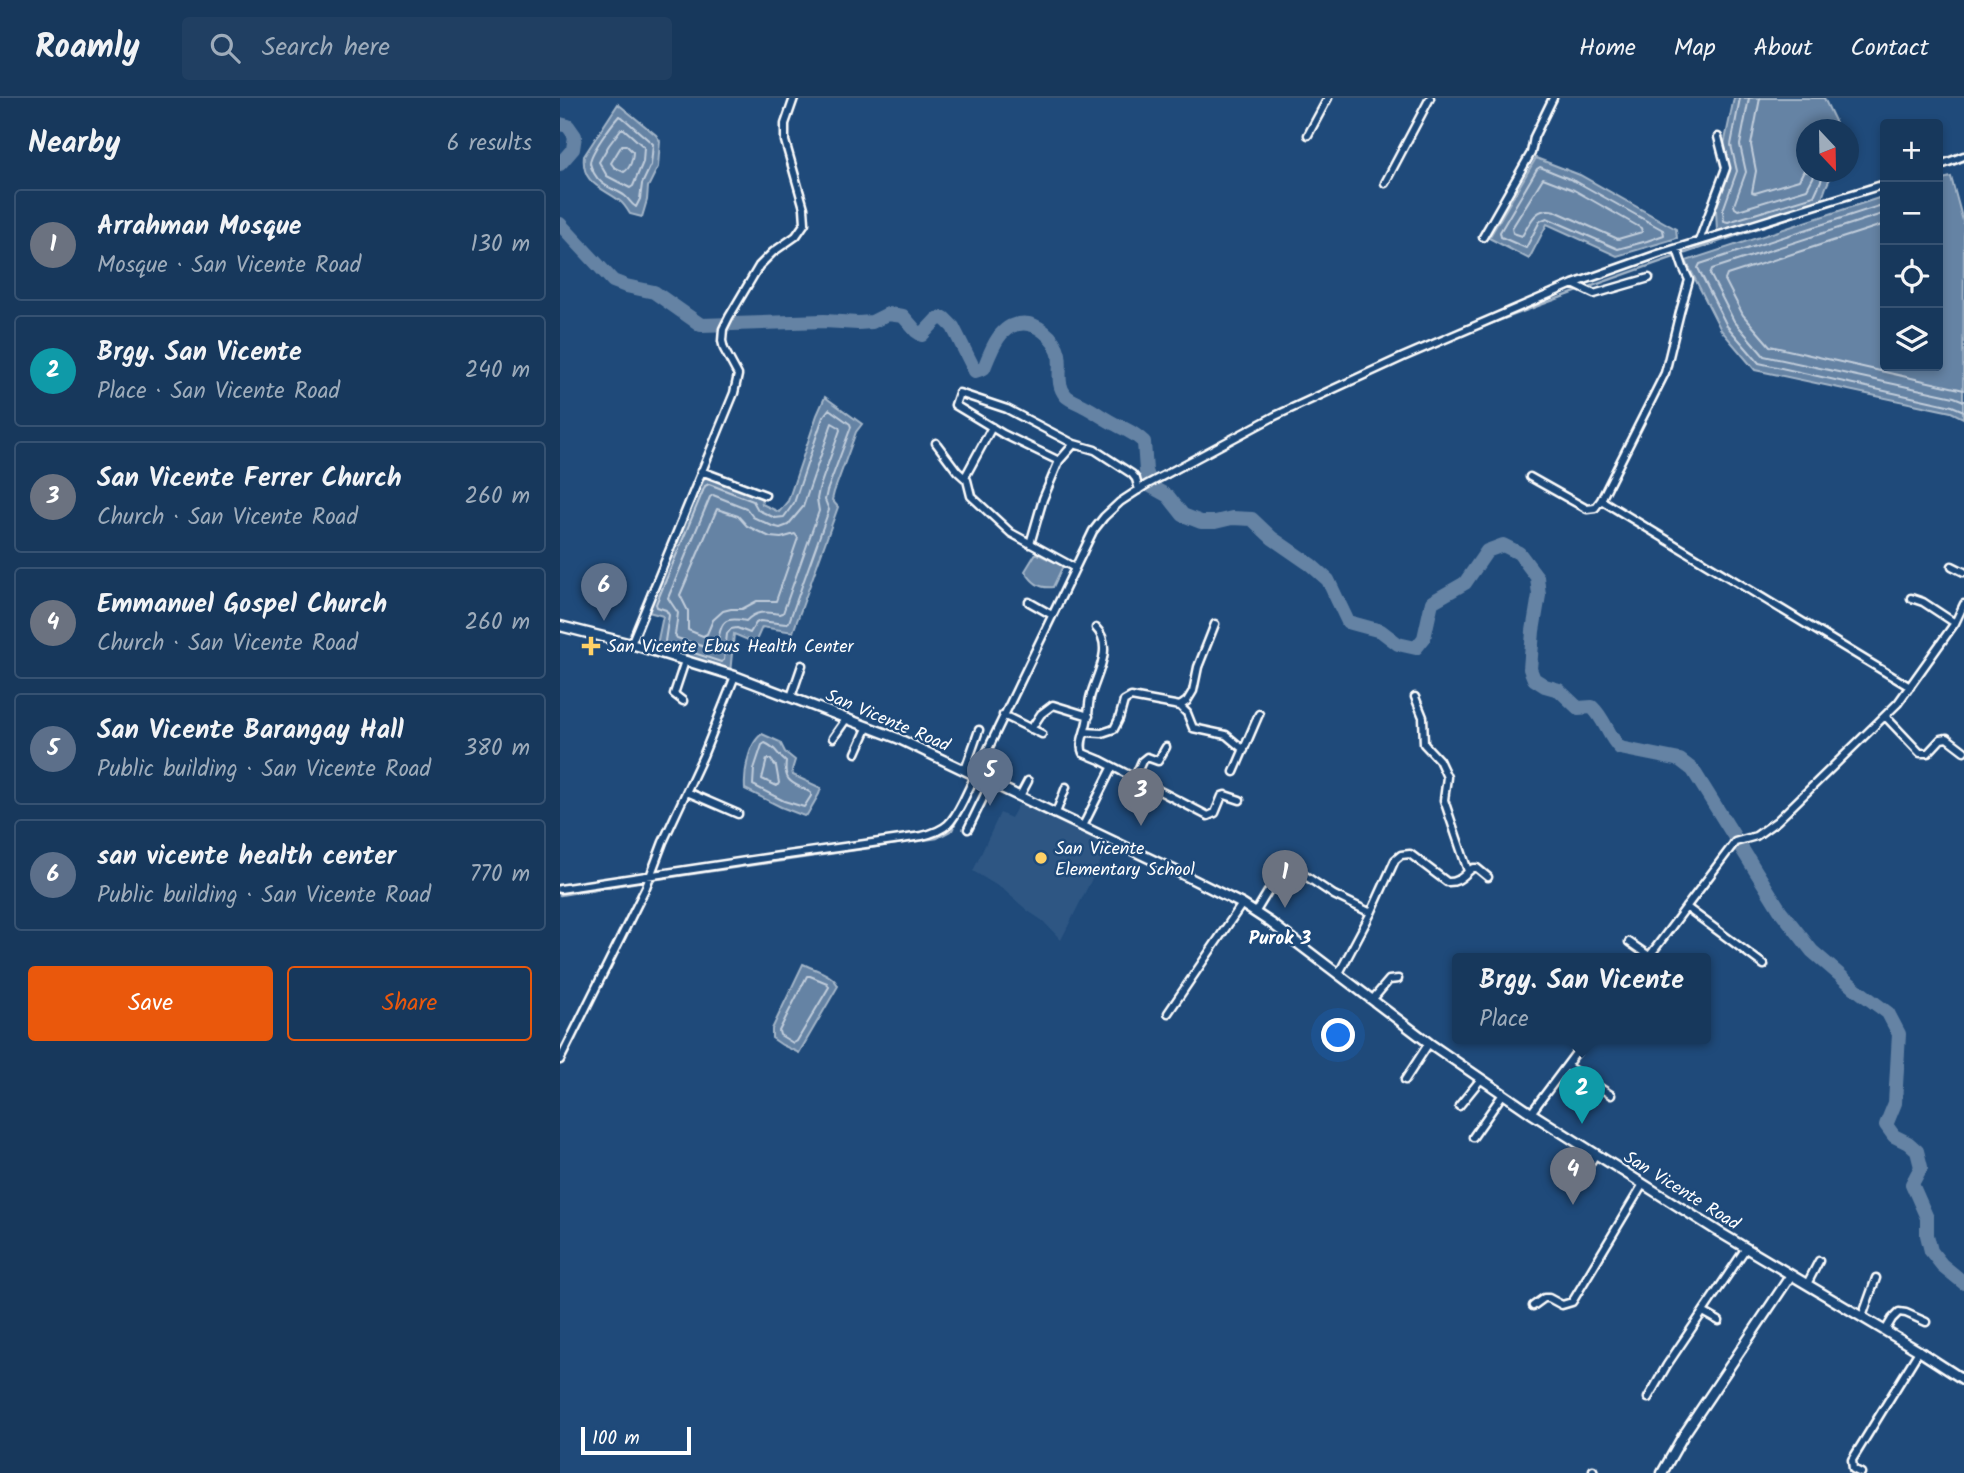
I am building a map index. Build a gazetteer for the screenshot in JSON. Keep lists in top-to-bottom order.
{
  "streets": {
    "street": ["San Vicente Road"]
  },
  "districts": ["Purok 3"],
  "places": {
    "health": ["San Vicente Ebus Health Center"],
    "other": ["San Vicente Elementary School"]
  },
  "scale_bar": "100 m",
  "north": "bottom",
  "page": {
    "header": "Roamly",
    "search": "Search here",
    "nav": [
      "Home",
      "Map",
      "About",
      "Contact"
    ],
    "heading": ["Nearby", "6 results"],
    "map_buttons": ["+", "−"],
    "list": [
      {
        "mark": "1",
        "name": "Arrahman Mosque",
        "note": "Mosque · San Vicente Road",
        "value": "130 m"
      },
      {
        "mark": "2",
        "name": "Brgy. San Vicente",
        "note": "Place · San Vicente Road",
        "value": "240 m"
      },
      {
        "mark": "3",
        "name": "San Vicente Ferrer Church",
        "note": "Church · San Vicente Road",
        "value": "260 m"
      },
      {
        "mark": "4",
        "name": "Emmanuel Gospel Church",
        "note": "Church · San Vicente Road",
        "value": "260 m"
      },
      {
        "mark": "5",
        "name": "San Vicente Barangay Hall",
        "note": "Public building · San Vicente Road",
        "value": "380 m"
      },
      {
        "mark": "6",
        "name": "san vicente health center",
        "note": "Public building · San Vicente Road",
        "value": "770 m"
      }
    ],
    "pins": [
      "6",
      "5",
      "3",
      "1",
      "2",
      "4"
    ],
    "buttons": ["Save", "Share"],
    "popup": ["Brgy. San Vicente", "Place"],
    "scale": "100 m"
  }
}
